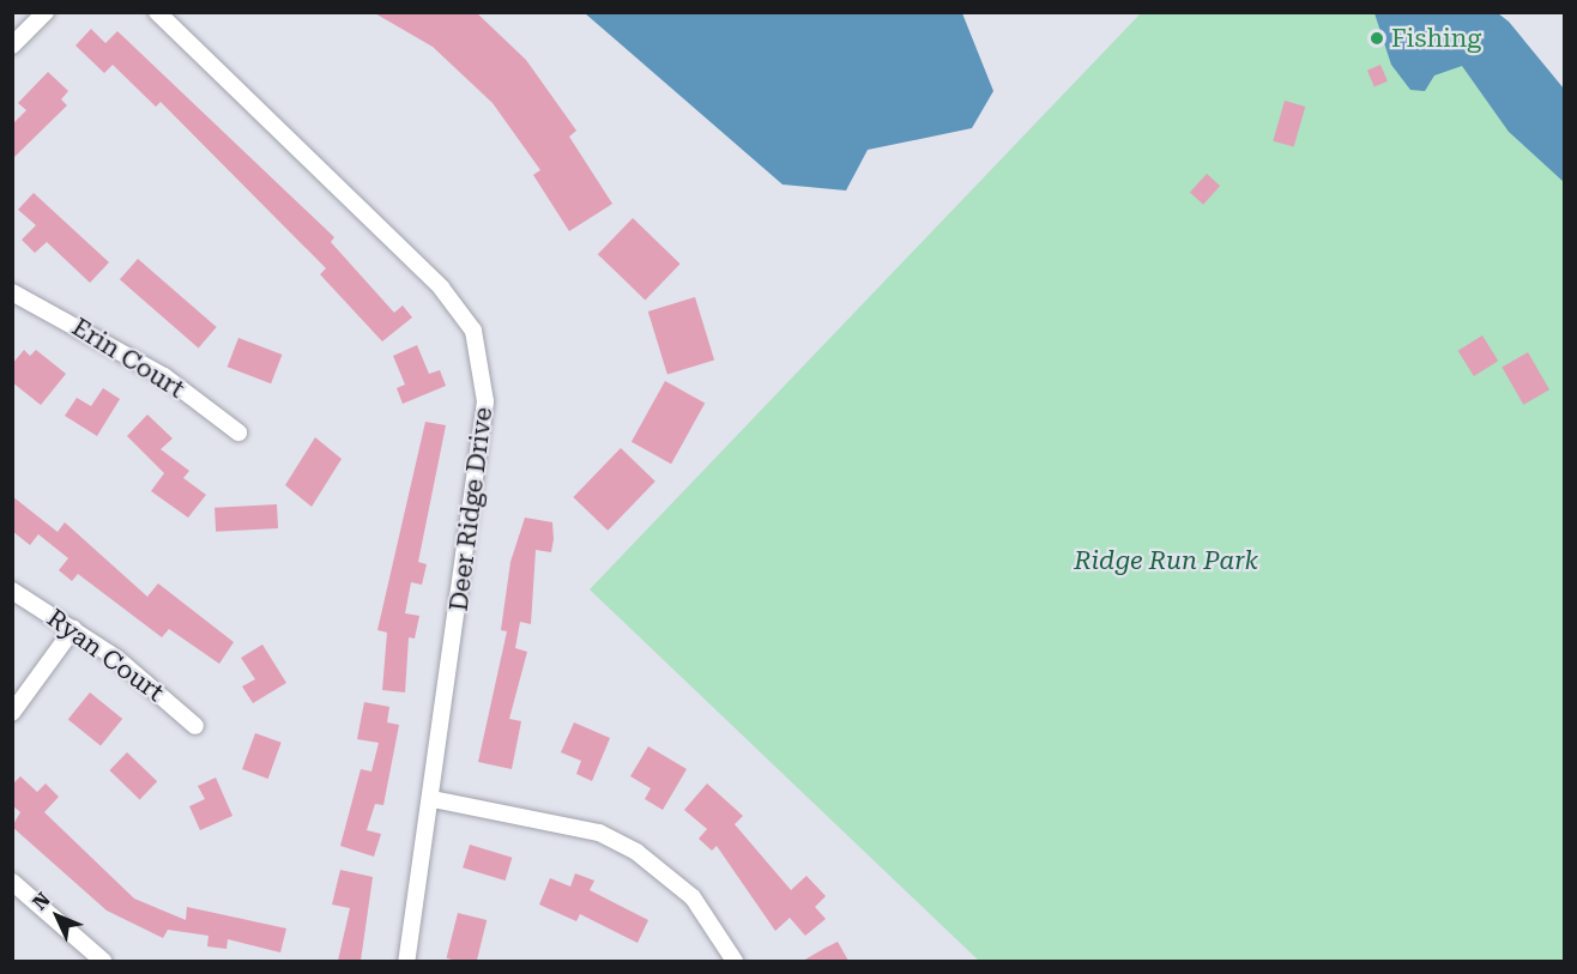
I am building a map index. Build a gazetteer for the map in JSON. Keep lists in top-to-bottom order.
{
  "streets": {
    "street": ["Erin Court", "Deer Ridge Drive", "Ryan Court"]
  },
  "parks": ["Ridge Run Park"],
  "places": ["Fishing"],
  "north": "top left"
}
